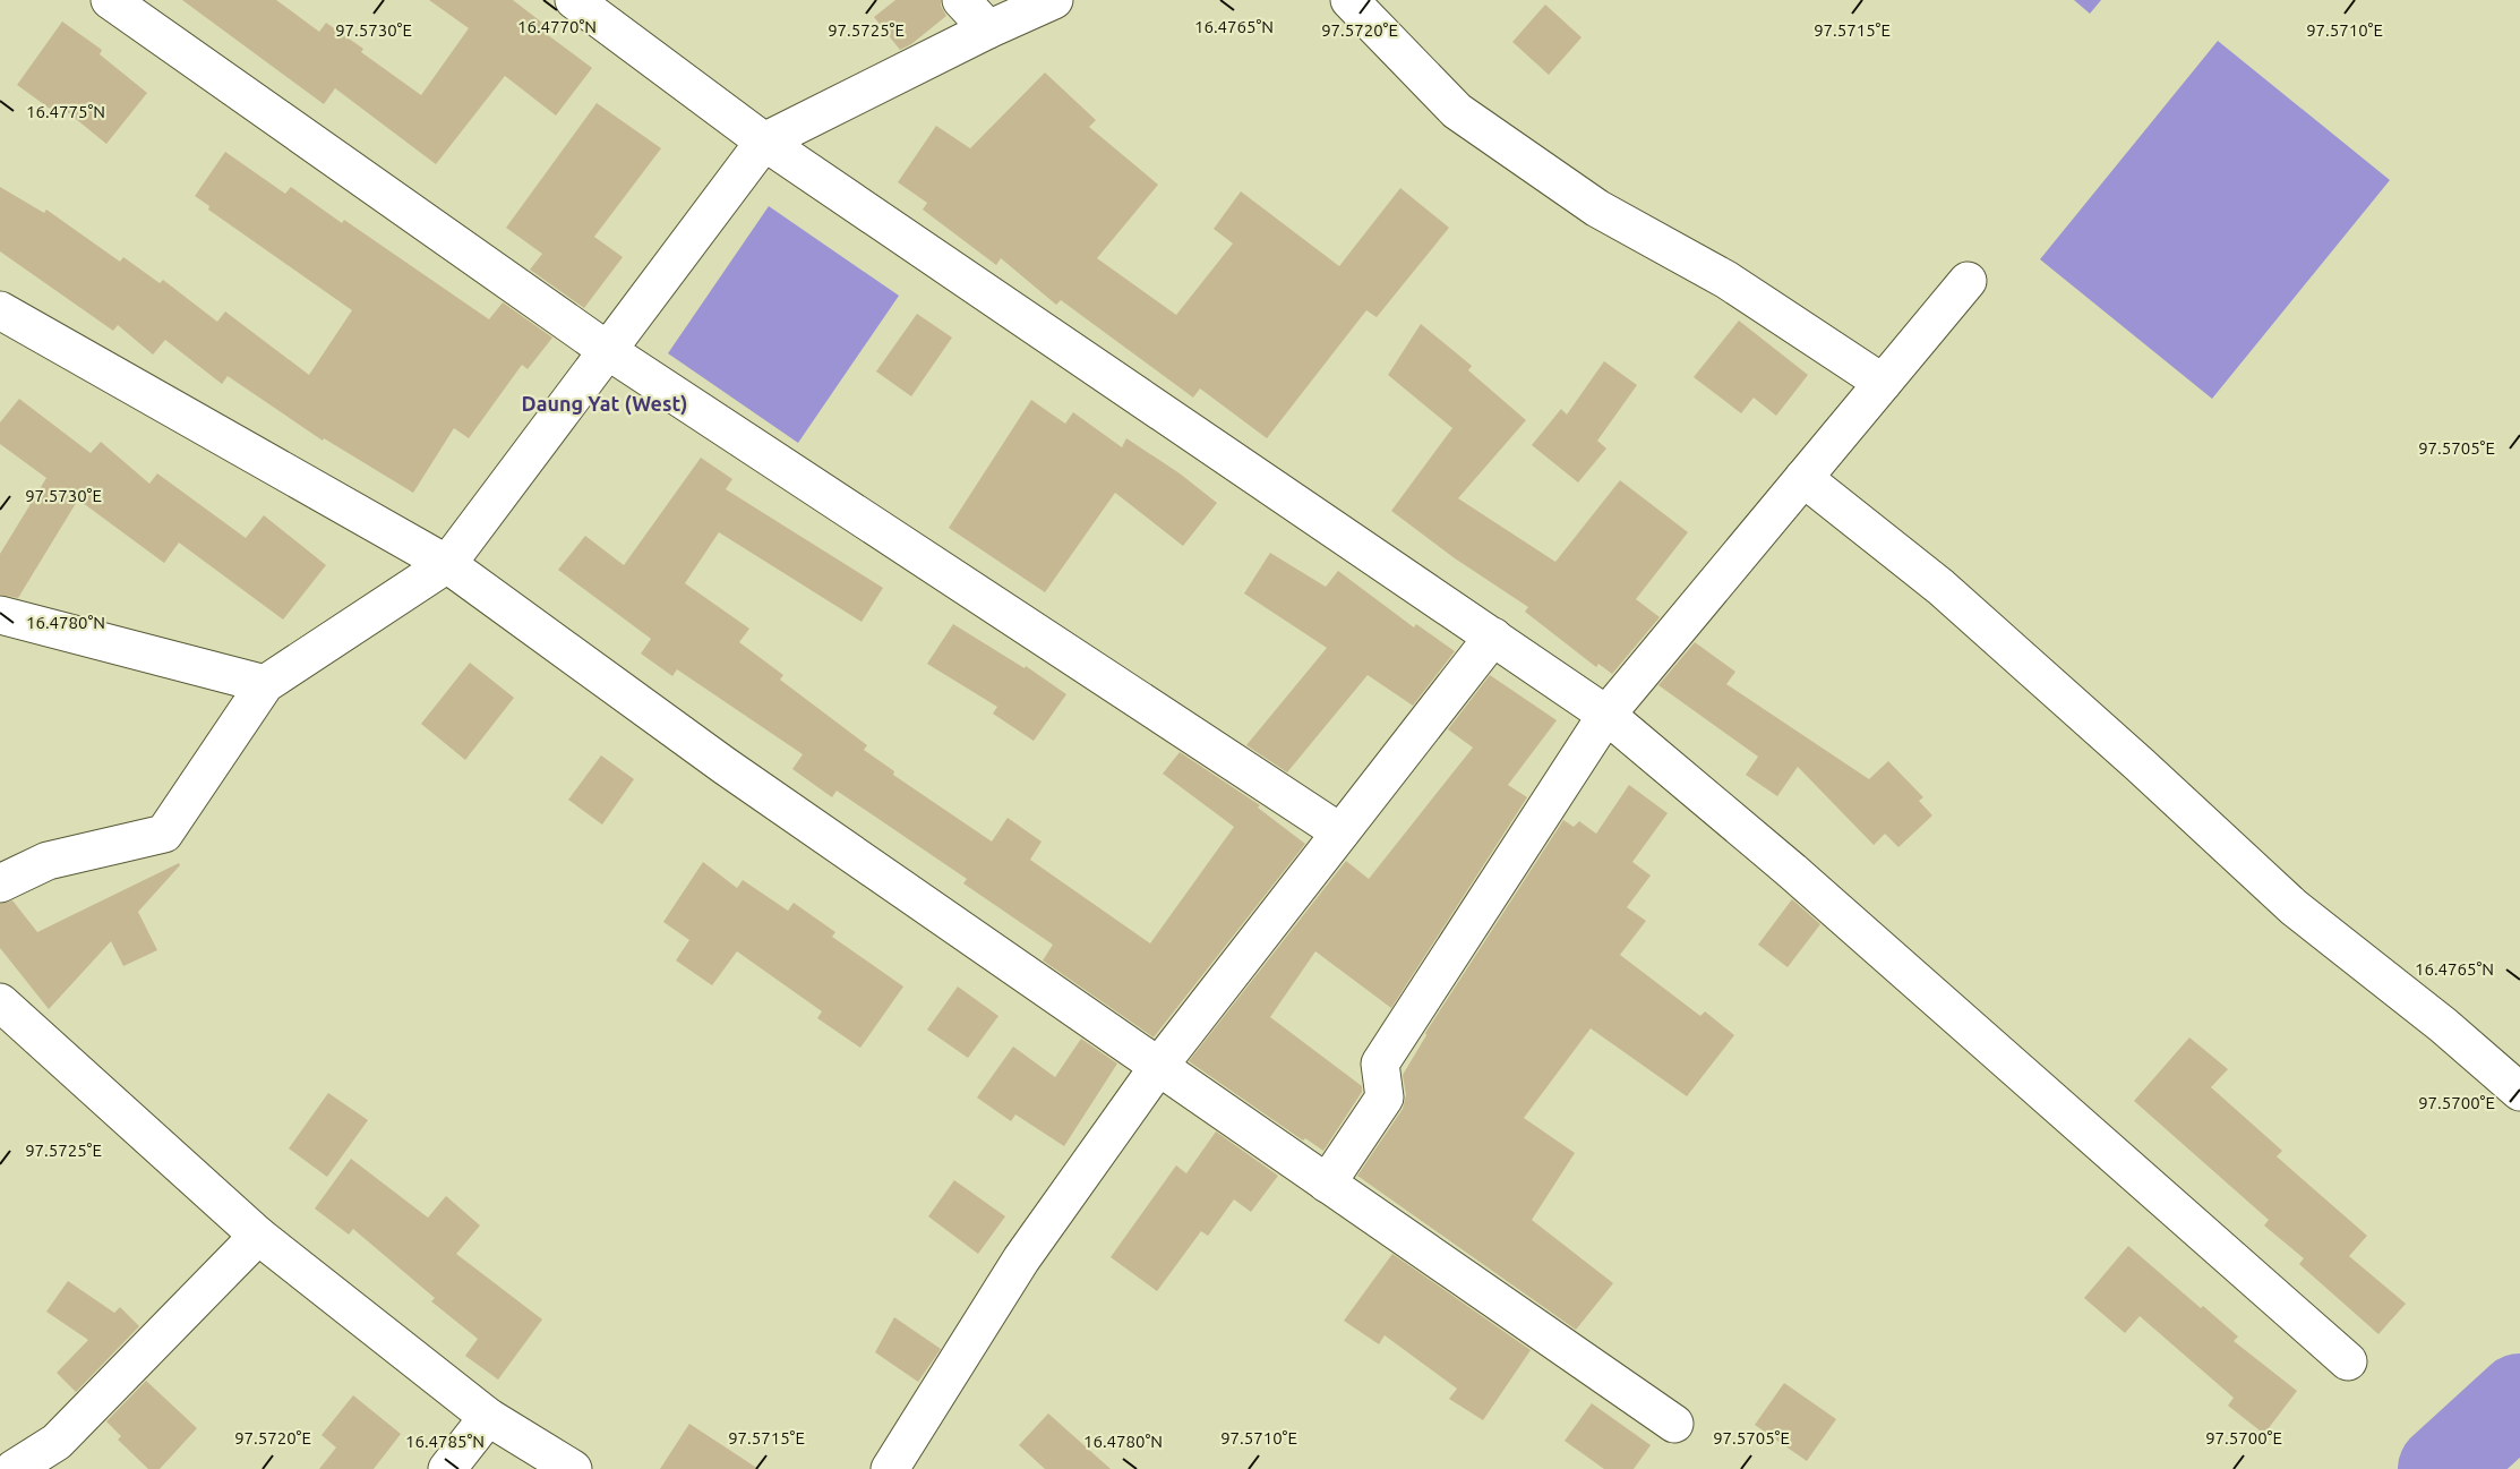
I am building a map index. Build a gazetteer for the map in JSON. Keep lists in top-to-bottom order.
{
  "districts": ["Daung Yat (West)"],
  "coordinates": [
    "16.4770°N",
    "16.4765°N",
    "97.5730°E",
    "97.5725°E",
    "97.5720°E",
    "97.5715°E",
    "97.5710°E",
    "16.4775°N",
    "97.5705°E",
    "16.4780°N",
    "97.5700°E",
    "16.4785°N"
  ]
}
